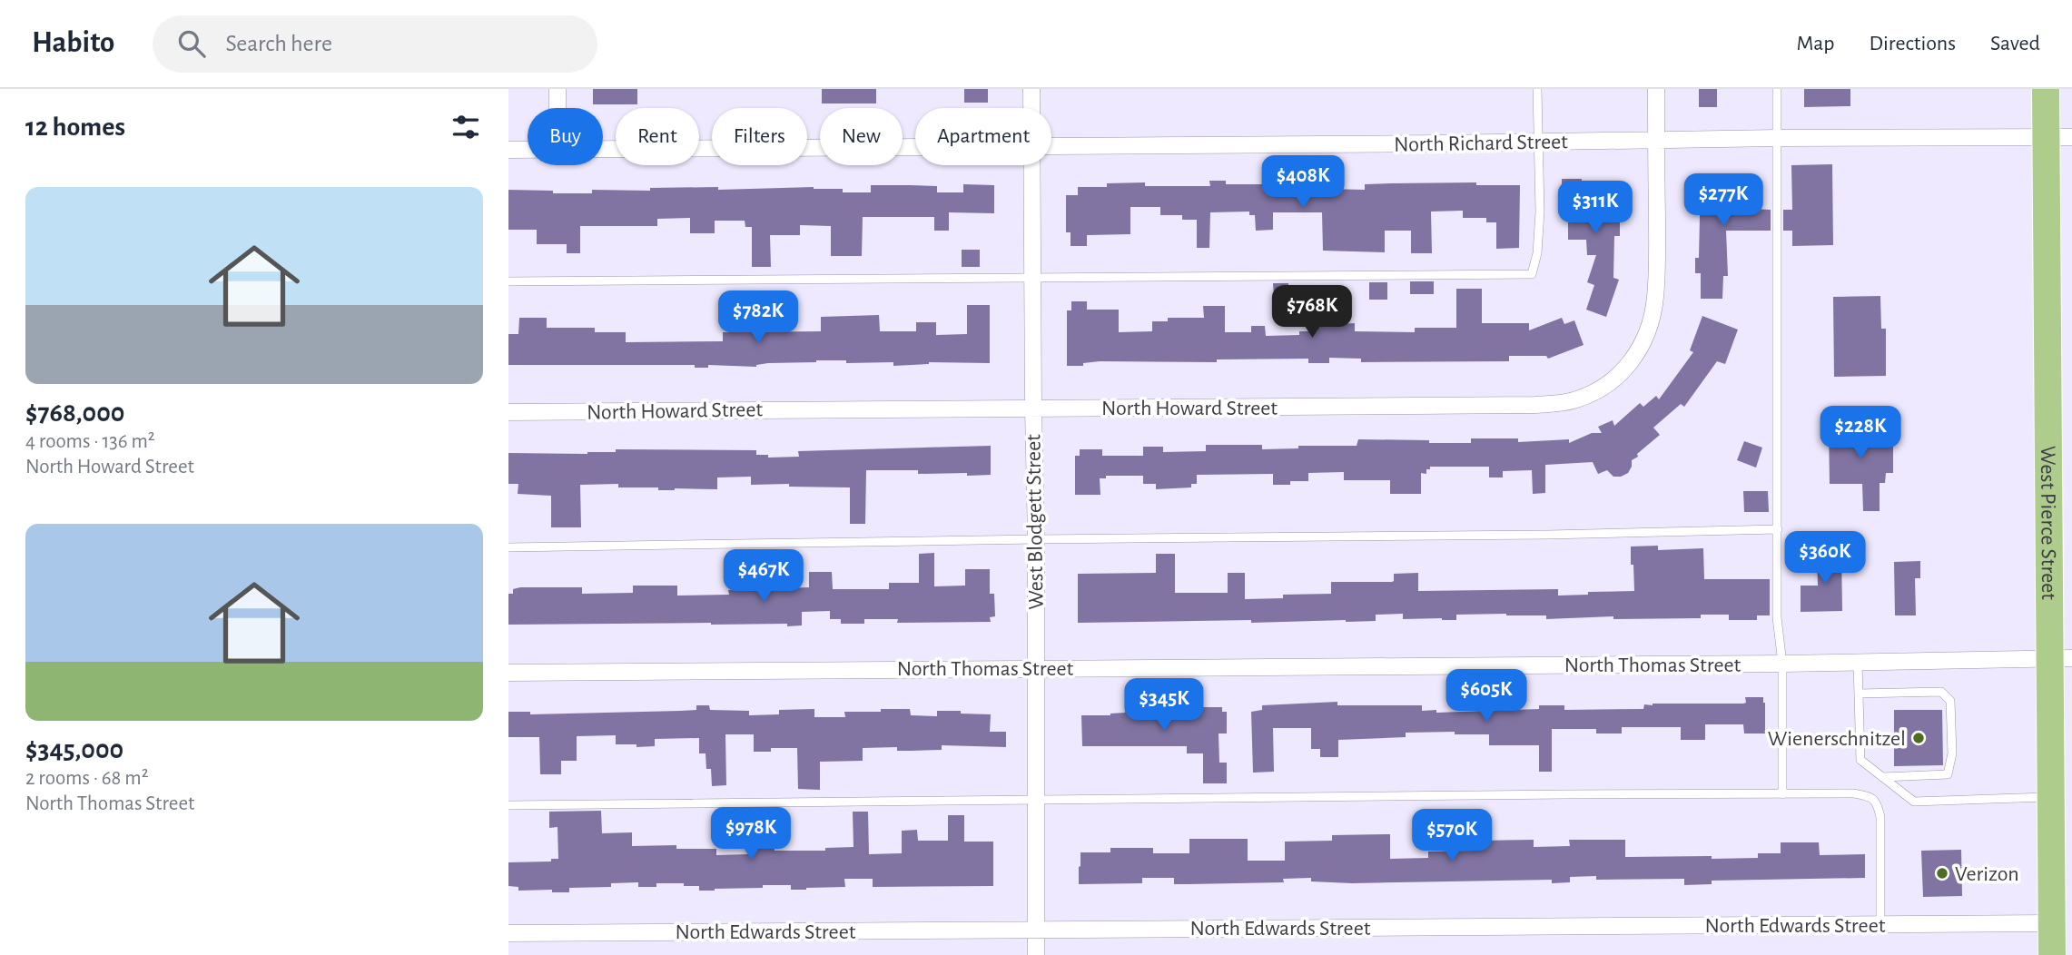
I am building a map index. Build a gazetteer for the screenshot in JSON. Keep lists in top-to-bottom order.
{
  "streets": {
    "highway": ["West Pierce Street"],
    "street": [
      "North Richard Street",
      "North Howard Street",
      "West Blodgett Street",
      "North Thomas Street",
      "North Edwards Street"
    ]
  },
  "crossings": [
    ["North Richard Street", "North Howard Street"],
    ["North Richard Street", "West Pierce Street"],
    ["North Howard Street", "West Blodgett Street"],
    ["West Blodgett Street", "North Thomas Street"],
    ["West Blodgett Street", "North Edwards Street"],
    ["West Pierce Street", "North Thomas Street"],
    ["West Pierce Street", "North Edwards Street"]
  ],
  "places": ["Wienerschnitzel", "Verizon"],
  "page": {
    "header": "Habito",
    "search": "Search here",
    "nav": ["Map", "Directions", "Saved"],
    "heading": "12 homes",
    "chip": [
      "Buy",
      "Rent",
      "Filters",
      "New",
      "Apartment"
    ],
    "price": [
      "$408K",
      "$277K",
      "$311K",
      "$768K",
      "$782K",
      "$228K",
      "$360K",
      "$467K",
      "$605K",
      "$345K",
      "$978K",
      "$570K"
    ],
    "list": [
      {
        "name": "$768,000",
        "note": "4 rooms · 136 m² · North Howard Street"
      },
      {
        "name": "$345,000",
        "note": "2 rooms · 68 m² · North Thomas Street"
      }
    ]
  }
}
